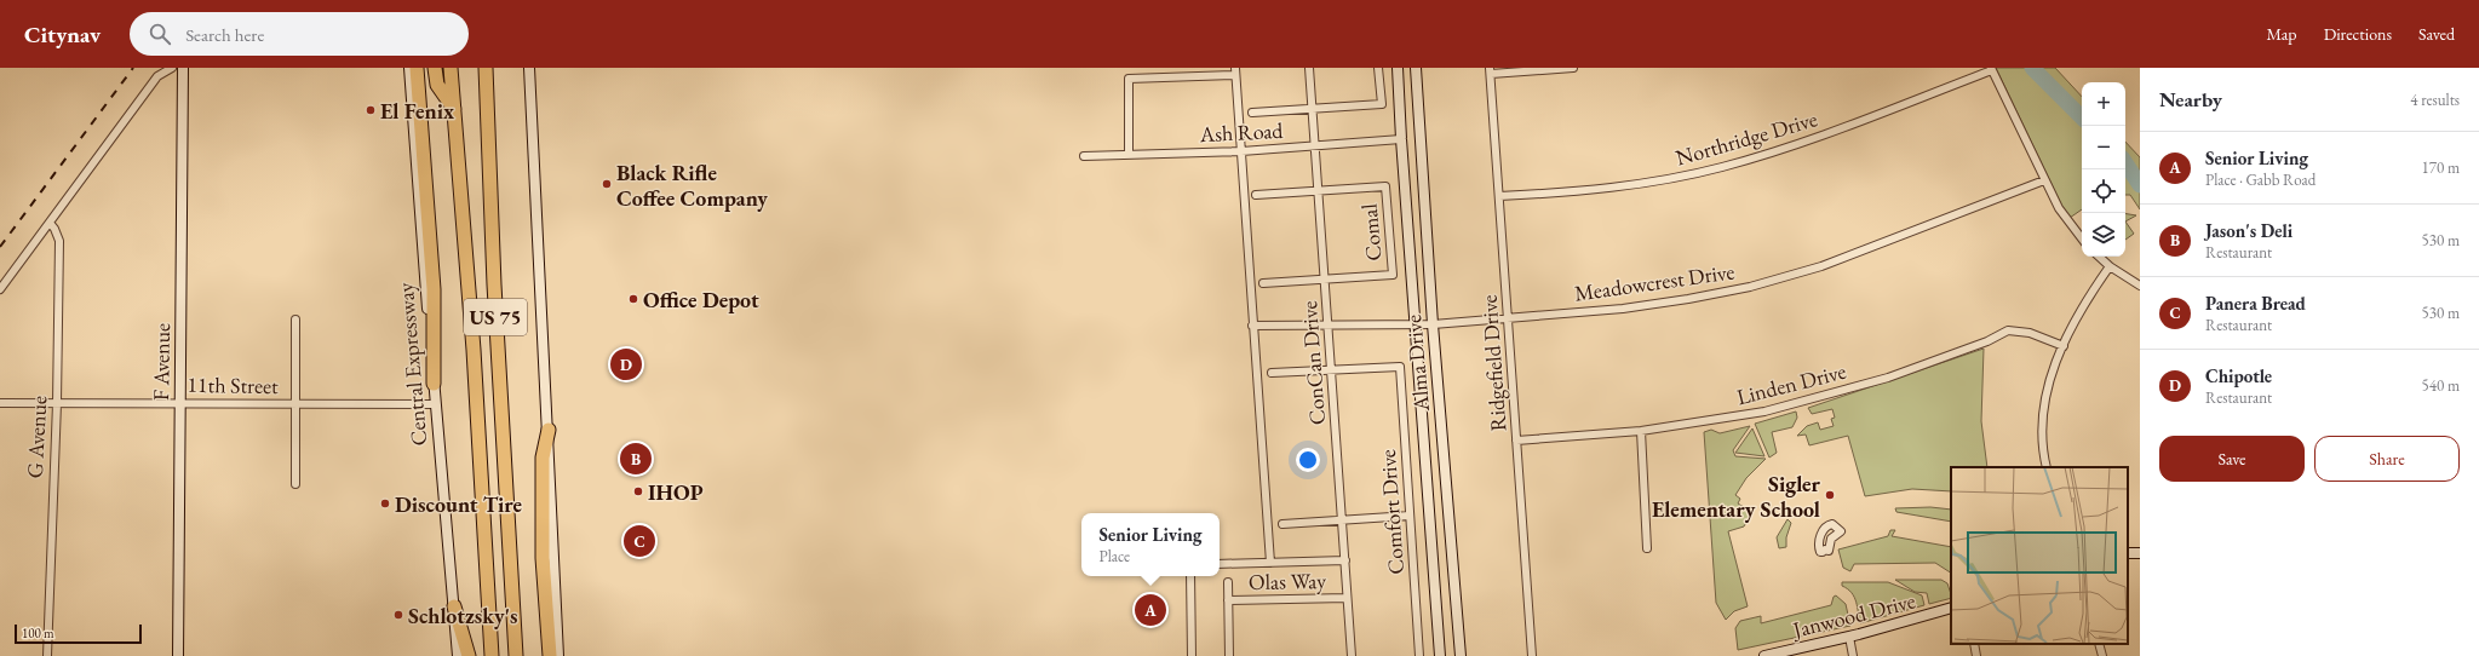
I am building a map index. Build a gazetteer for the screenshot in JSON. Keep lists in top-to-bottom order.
{
  "streets": {
    "highway": ["US 75"],
    "main road": [
      "F Avenue",
      "Alma Drive",
      "Central Expressway",
      "Janwood Drive"
    ],
    "street": [
      "Ash Road",
      "Northridge Drive",
      "Comal",
      "Meadowcrest Drive",
      "ConCan Drive",
      "Ridgefield Drive",
      "Linden Drive",
      "11th Street",
      "G Avenue",
      "Comfort Drive",
      "Olas Way"
    ]
  },
  "crossings": [
    ["Ash Road", "ConCan Drive"],
    ["Ash Road", "Alma Drive"],
    ["Northridge Drive", "Ridgefield Drive"],
    ["Comal", "ConCan Drive"],
    ["Meadowcrest Drive", "ConCan Drive"],
    ["Meadowcrest Drive", "Alma Drive"],
    ["Meadowcrest Drive", "Ridgefield Drive"],
    ["F Avenue", "11th Street"],
    ["ConCan Drive", "Comfort Drive"],
    ["ConCan Drive", "Olas Way"],
    ["Ridgefield Drive", "Linden Drive"],
    ["Central Expressway", "11th Street"],
    ["11th Street", "G Avenue"]
  ],
  "places": [
    "El Fenix",
    "Black Rifle Coffee Company",
    "Office Depot",
    "IHOP",
    "Sigler Elementary School",
    "Discount Tire",
    "Schlotzsky's"
  ],
  "scale_bar": "100 m",
  "page": {
    "header": "Citynav",
    "search": "Search here",
    "nav": ["Map", "Directions", "Saved"],
    "heading": ["Nearby", "4 results"],
    "map_buttons": ["+", "−"],
    "list": [
      {
        "mark": "A",
        "name": "Senior Living",
        "note": "Place · Gabb Road",
        "value": "170 m"
      },
      {
        "mark": "B",
        "name": "Jason's Deli",
        "note": "Restaurant",
        "value": "530 m"
      },
      {
        "mark": "C",
        "name": "Panera Bread",
        "note": "Restaurant",
        "value": "530 m"
      },
      {
        "mark": "D",
        "name": "Chipotle",
        "note": "Restaurant",
        "value": "540 m"
      }
    ],
    "pins": [
      "D",
      "B",
      "C",
      "A"
    ],
    "buttons": ["Save", "Share"],
    "popup": ["Senior Living", "Place"],
    "scale": "100 m"
  }
}
